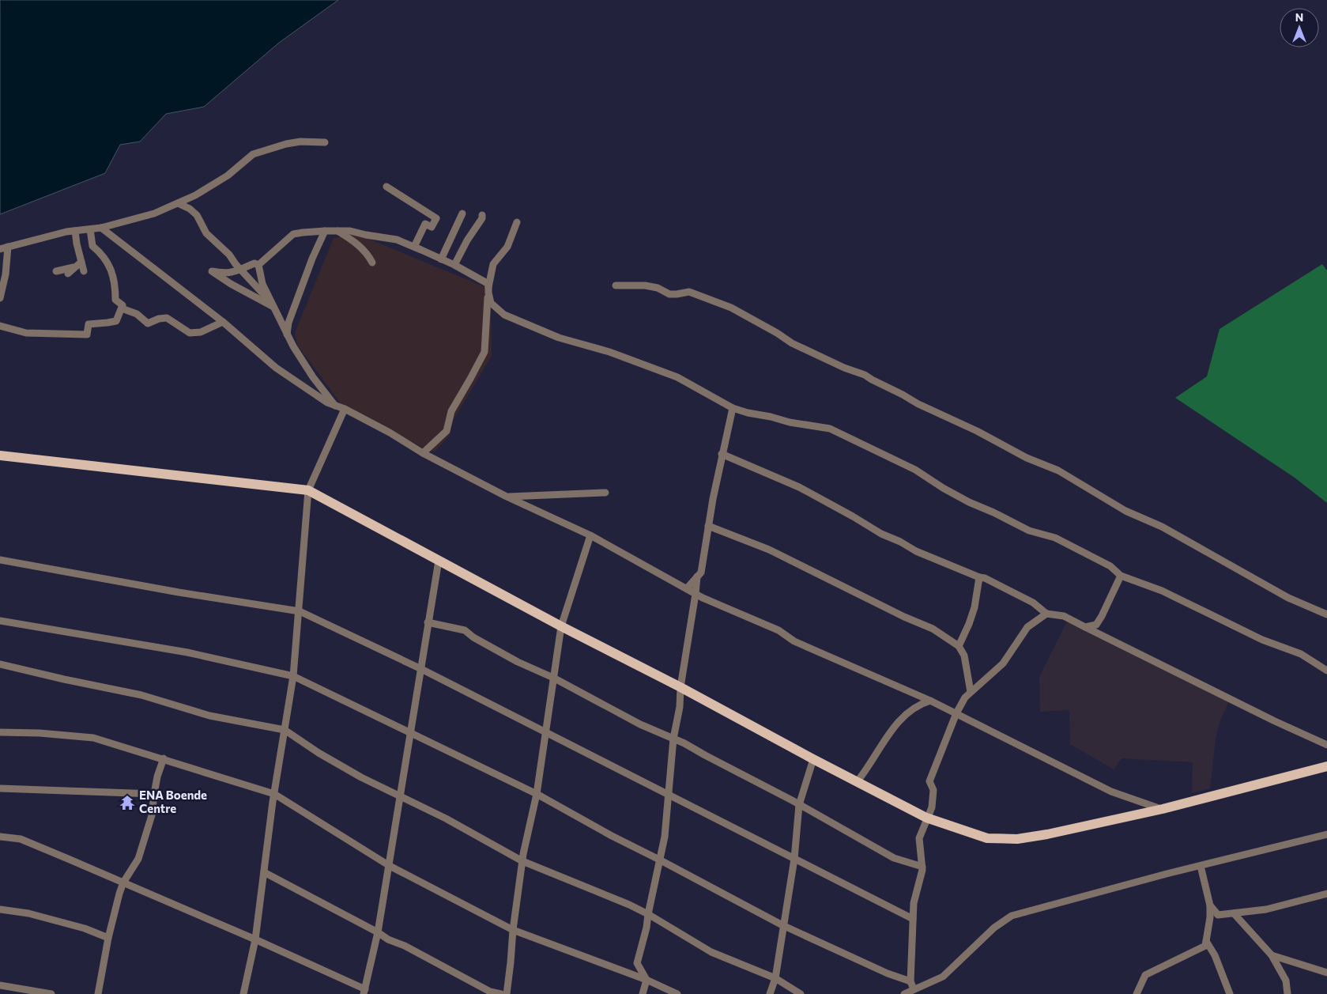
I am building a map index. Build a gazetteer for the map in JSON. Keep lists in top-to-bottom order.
{
  "places": {
    "temple": ["ENA Boende Centre"]
  },
  "north": "top"
}
